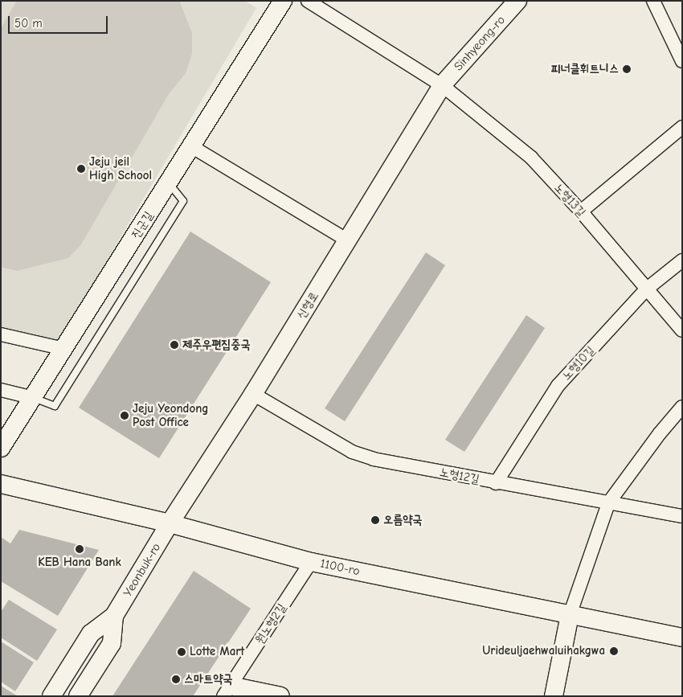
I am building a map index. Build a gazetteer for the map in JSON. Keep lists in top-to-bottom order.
{
  "streets": {
    "main road": [
      "Sinhyeong-ro",
      "진군길",
      "신형로",
      "1100-ro",
      "Yeonbuk-ro",
      "원노형2길"
    ],
    "street": ["노형13길", "노형10길", "노형12길"]
  },
  "crossings": [
    ["Sinhyeong-ro", "노형13길"],
    ["Sinhyeong-ro", "신형로"],
    ["노형13길", "신형로"],
    ["노형13길", "노형10길"],
    ["신형로", "노형12길"],
    ["신형로", "1100-ro"],
    ["신형로", "Yeonbuk-ro"],
    ["노형10길", "노형12길"],
    ["1100-ro", "Yeonbuk-ro"],
    ["1100-ro", "원노형2길"]
  ],
  "places": [
    "피너클휘트니스",
    "Jeju jeil High School",
    "제주우편집중국",
    "Jeju Yeondong Post Office",
    "오름약국",
    "KEB Hana Bank",
    "Urideuljaehwaluihakgwa",
    "Lotte Mart",
    "스마트약국"
  ],
  "scale_bar": "50 m"
}
